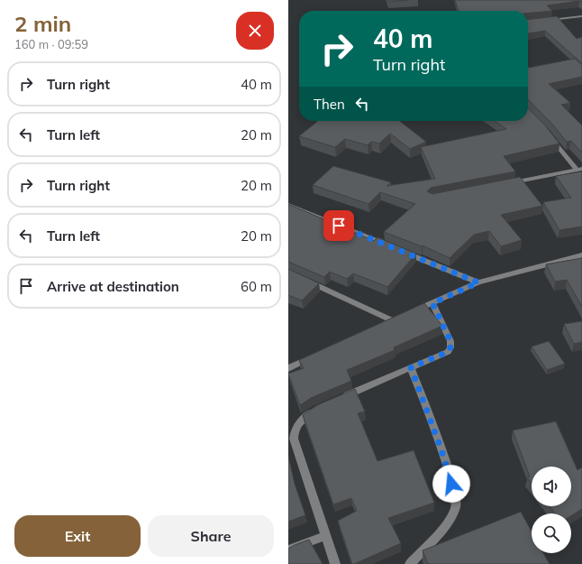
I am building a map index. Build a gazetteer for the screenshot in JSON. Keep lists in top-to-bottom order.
{
  "page": {
    "heading": ["2 min", "160 m · 09:59"],
    "turn": ["40 m", "Turn right"],
    "list": [
      {
        "name": "Turn right",
        "value": "40 m"
      },
      {
        "name": "Turn left",
        "value": "20 m"
      },
      {
        "name": "Turn right",
        "value": "20 m"
      },
      {
        "name": "Turn left",
        "value": "20 m"
      },
      {
        "name": "Arrive at destination",
        "value": "60 m"
      }
    ],
    "then": "Then",
    "buttons": ["Exit", "Share"]
  }
}
